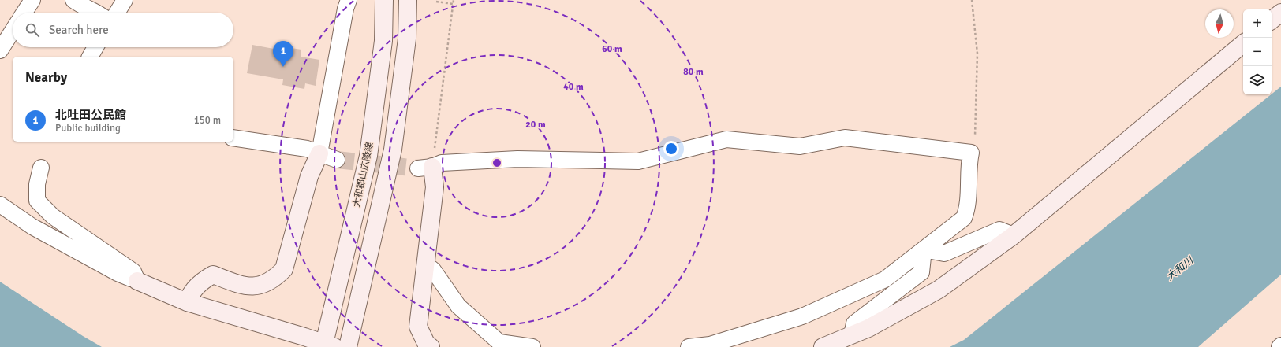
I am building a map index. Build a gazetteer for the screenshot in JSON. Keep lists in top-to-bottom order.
{
  "streets": {
    "street": ["大和郡山広陵線"]
  },
  "water": ["大和川"],
  "north": "bottom",
  "page": {
    "map_buttons": ["+", "−"],
    "search": "Search here",
    "pins": "1",
    "heading": "Nearby",
    "list": [
      {
        "mark": "1",
        "name": "北吐田公民館",
        "note": "Public building",
        "value": "150 m"
      }
    ]
  },
  "rings": [
    "60 m",
    "80 m",
    "40 m",
    "20 m"
  ]
}
